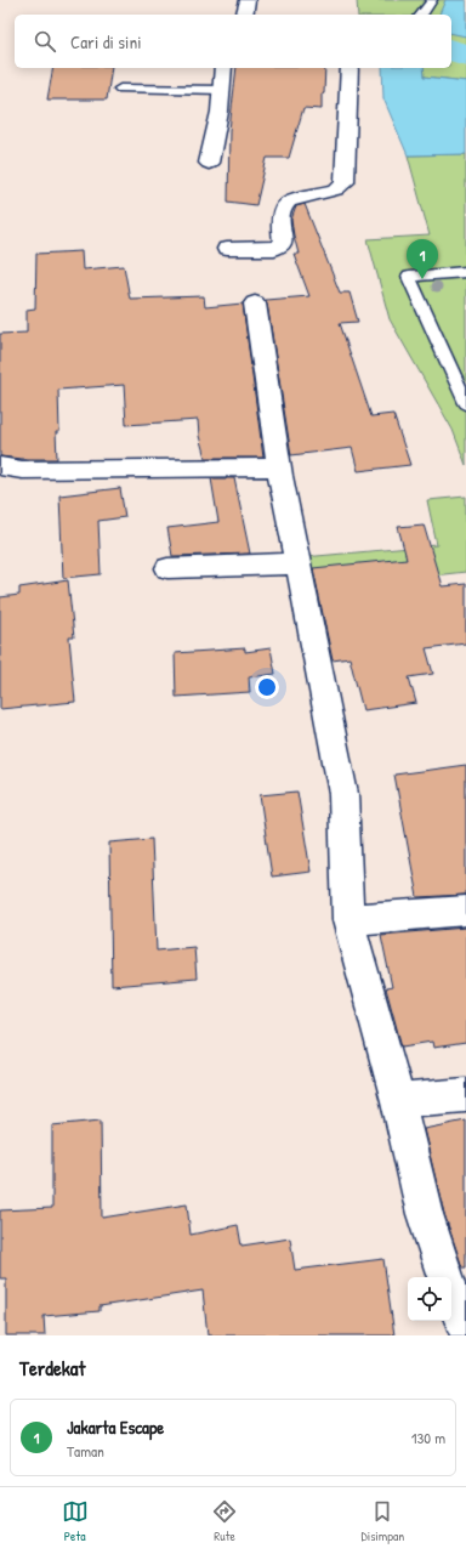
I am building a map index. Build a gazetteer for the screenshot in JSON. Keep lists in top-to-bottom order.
{
  "page": {
    "search": "Cari di sini",
    "pins": "1",
    "heading": "Terdekat",
    "list": [
      {
        "mark": "1",
        "name": "Jakarta Escape",
        "note": "Taman",
        "value": "130 m"
      }
    ],
    "nav": ["Peta", "Rute", "Disimpan"]
  }
}
